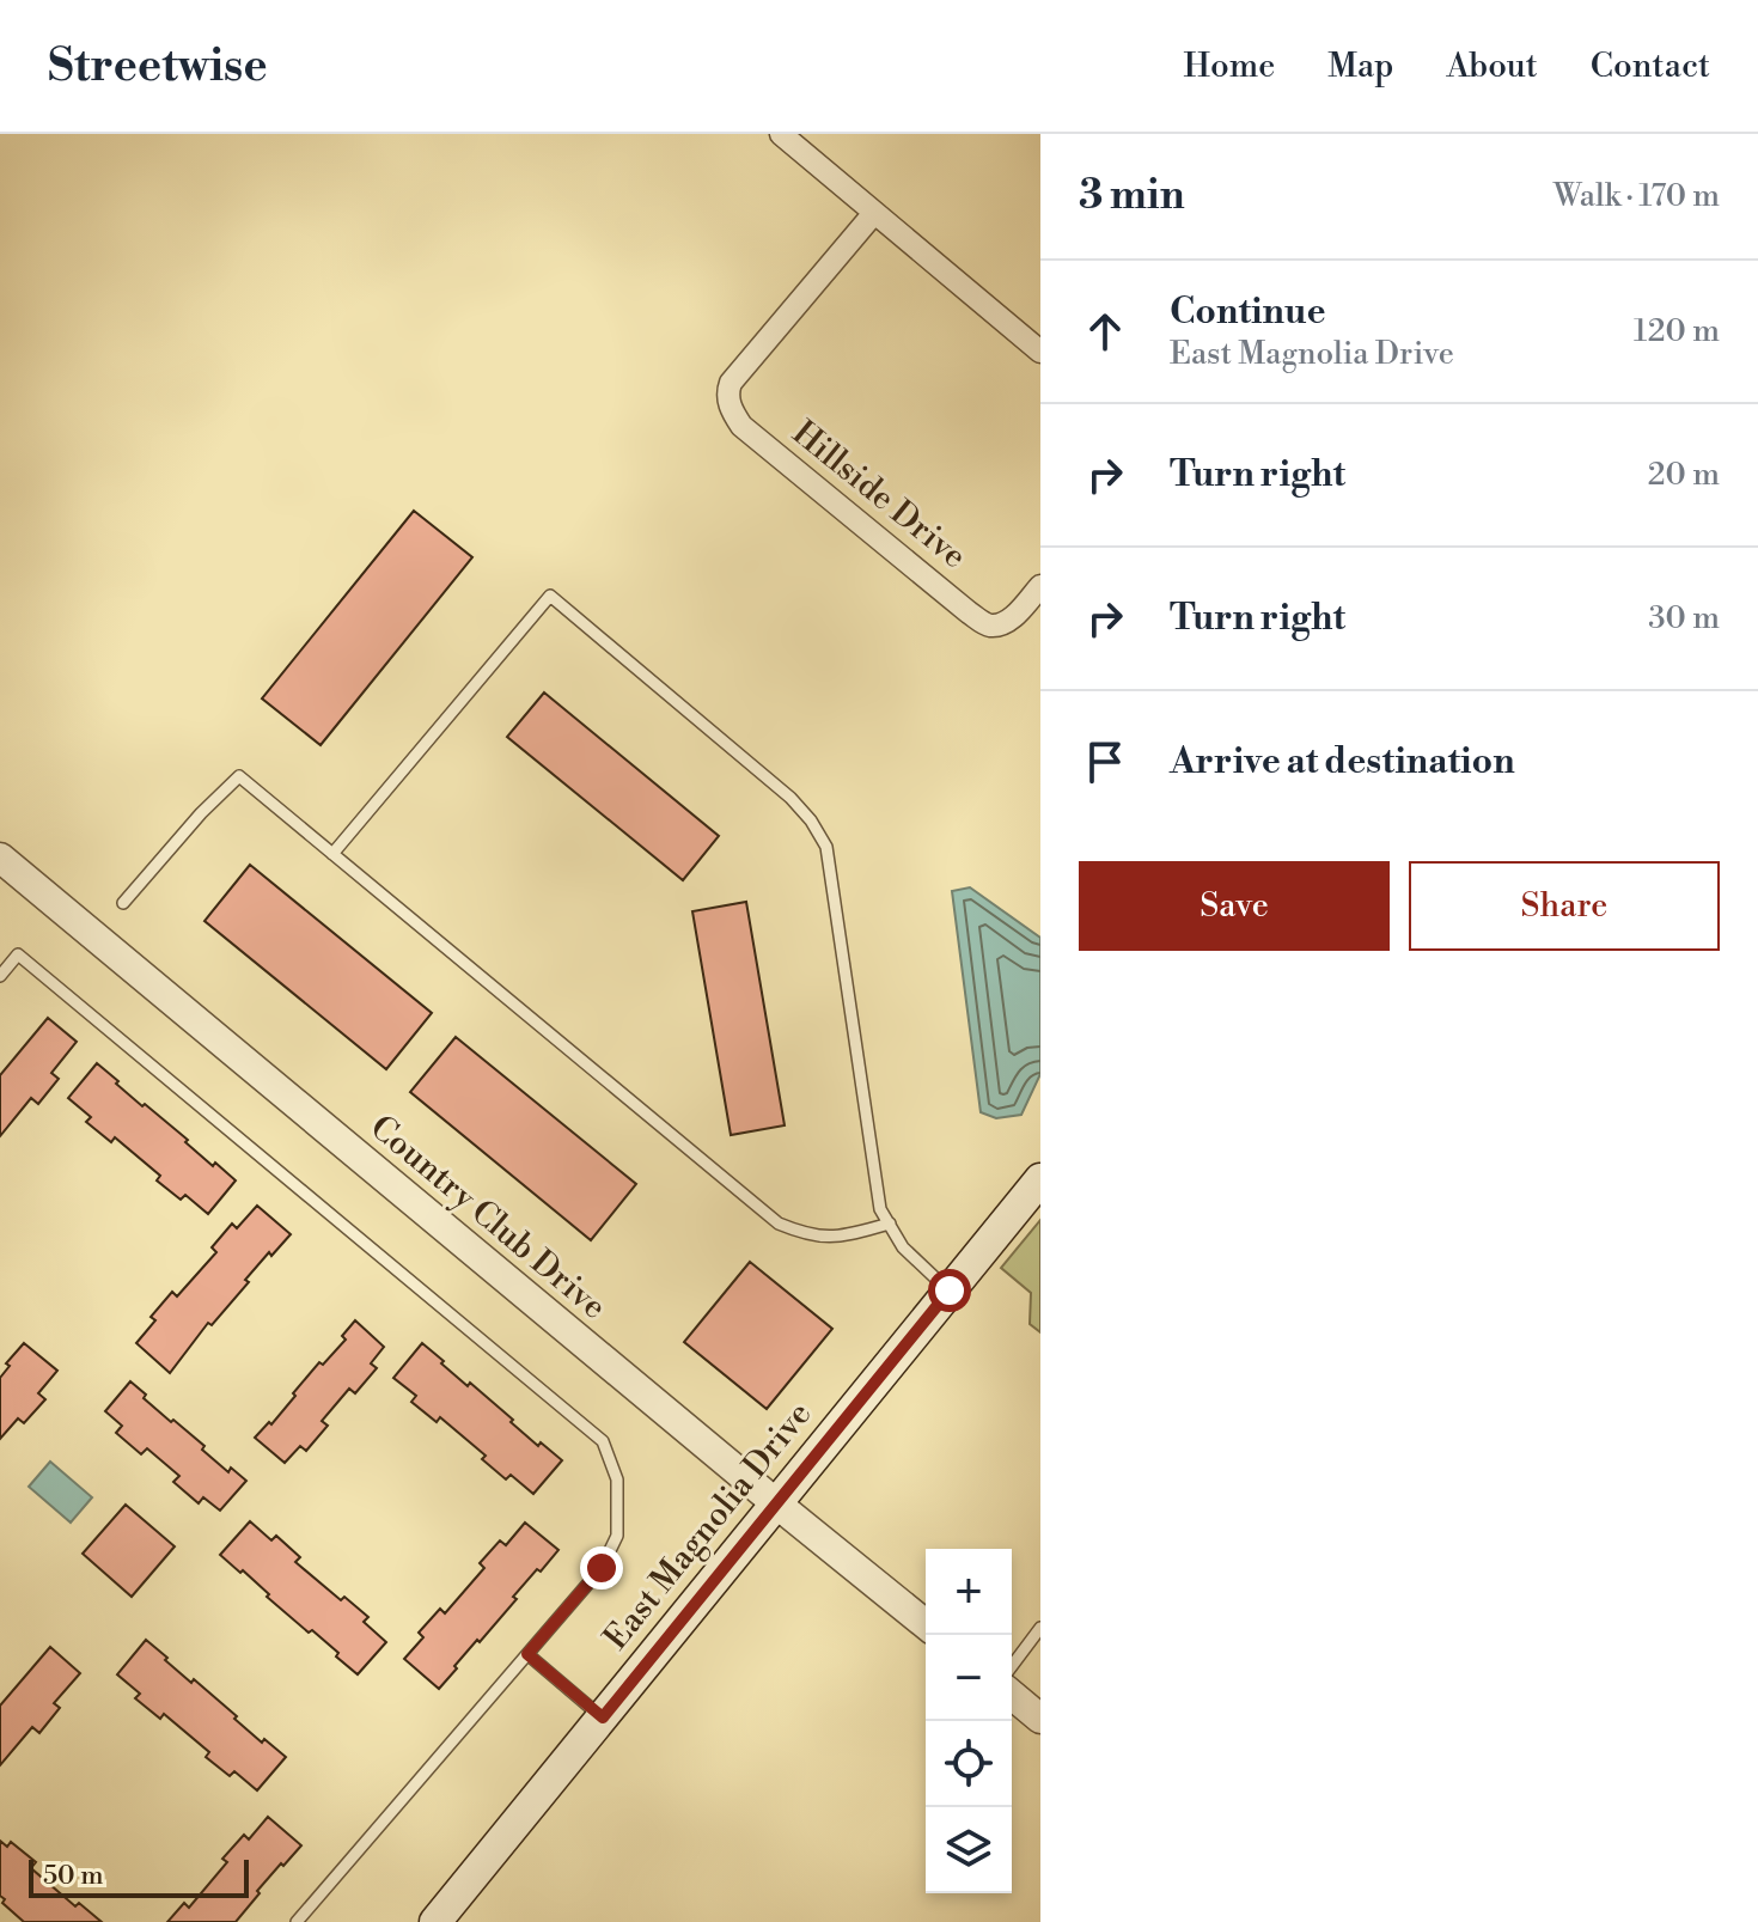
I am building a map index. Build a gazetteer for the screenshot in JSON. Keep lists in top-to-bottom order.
{
  "streets": {
    "main road": ["East Magnolia Drive"],
    "street": ["Hillside Drive", "Country Club Drive"]
  },
  "crossings": [
    ["Country Club Drive", "East Magnolia Drive"]
  ],
  "scale_bar": "50 m",
  "page": {
    "header": "Streetwise",
    "nav": [
      "Home",
      "Map",
      "About",
      "Contact"
    ],
    "heading": ["3 min", "Walk · 170 m"],
    "list": [
      ["Continue", "East Magnolia Drive", "120 m"],
      ["Turn right", "20 m"],
      ["Turn right", "30 m"],
      "Arrive at destination"
    ],
    "buttons": ["Save", "Share"],
    "map_buttons": ["+", "−"],
    "scale": "50 m"
  }
}
